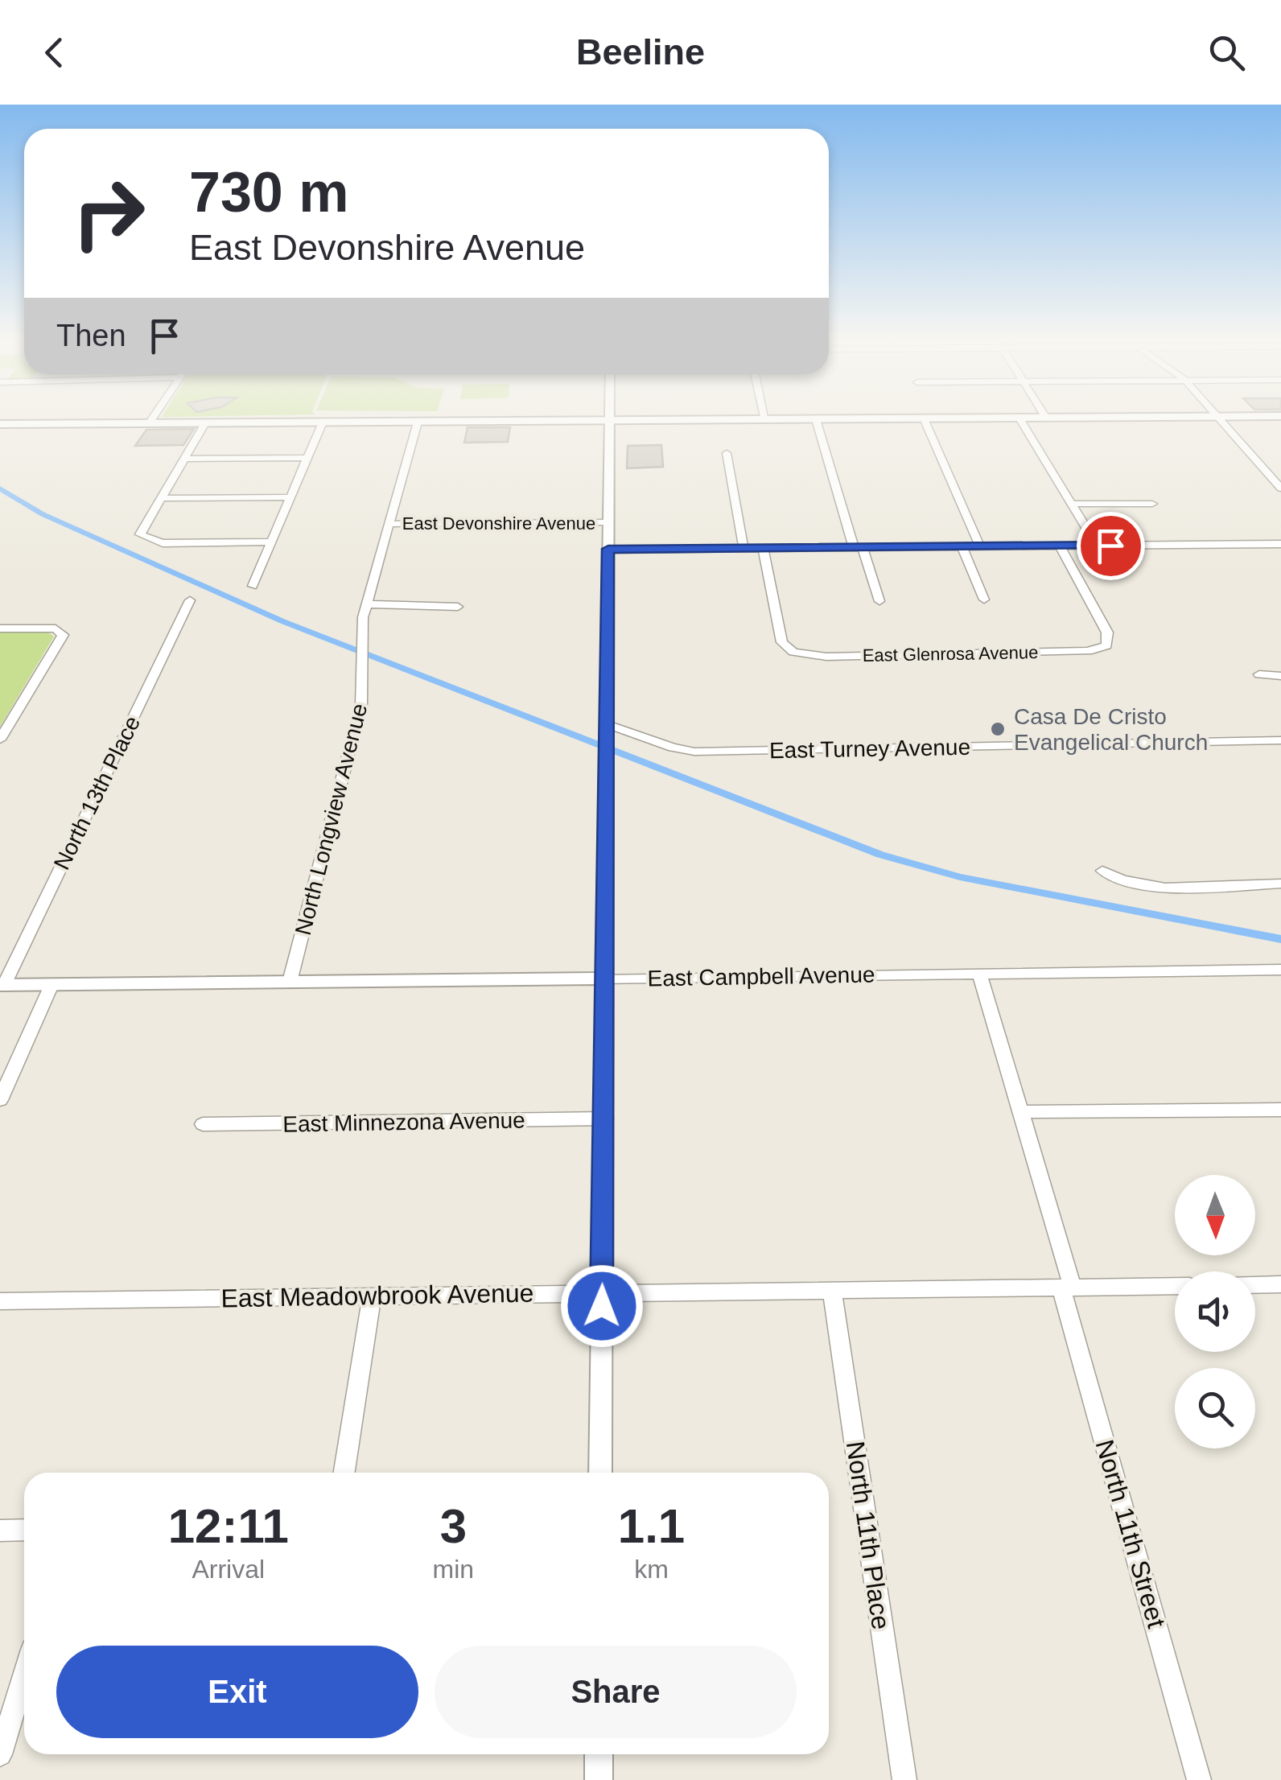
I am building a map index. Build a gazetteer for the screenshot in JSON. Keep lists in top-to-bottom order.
{
  "streets": {
    "street": [
      "East Devonshire Avenue",
      "East Glenrosa Avenue",
      "East Turney Avenue",
      "North 13th Place",
      "North Longview Avenue",
      "East Campbell Avenue",
      "East Minnezona Avenue",
      "East Meadowbrook Avenue",
      "North 11th Street",
      "North 11th Place"
    ]
  },
  "crossings": [
    ["East Devonshire Avenue", "East Glenrosa Avenue"],
    ["East Devonshire Avenue", "North Longview Avenue"],
    ["North 13th Place", "East Campbell Avenue"],
    ["North Longview Avenue", "East Campbell Avenue"],
    ["East Campbell Avenue", "North 11th Street"],
    ["East Meadowbrook Avenue", "North 11th Street"],
    ["East Meadowbrook Avenue", "North 11th Place"]
  ],
  "places": ["Casa De Cristo Evangelical Church"],
  "north": "bottom",
  "page": {
    "header": "Beeline",
    "turn": ["730 m", "East Devonshire Avenue"],
    "then": "Then",
    "eta": [
      "12:11",
      "Arrival",
      "3",
      "min",
      "1.1",
      "km"
    ],
    "buttons": ["Exit", "Share"]
  }
}
